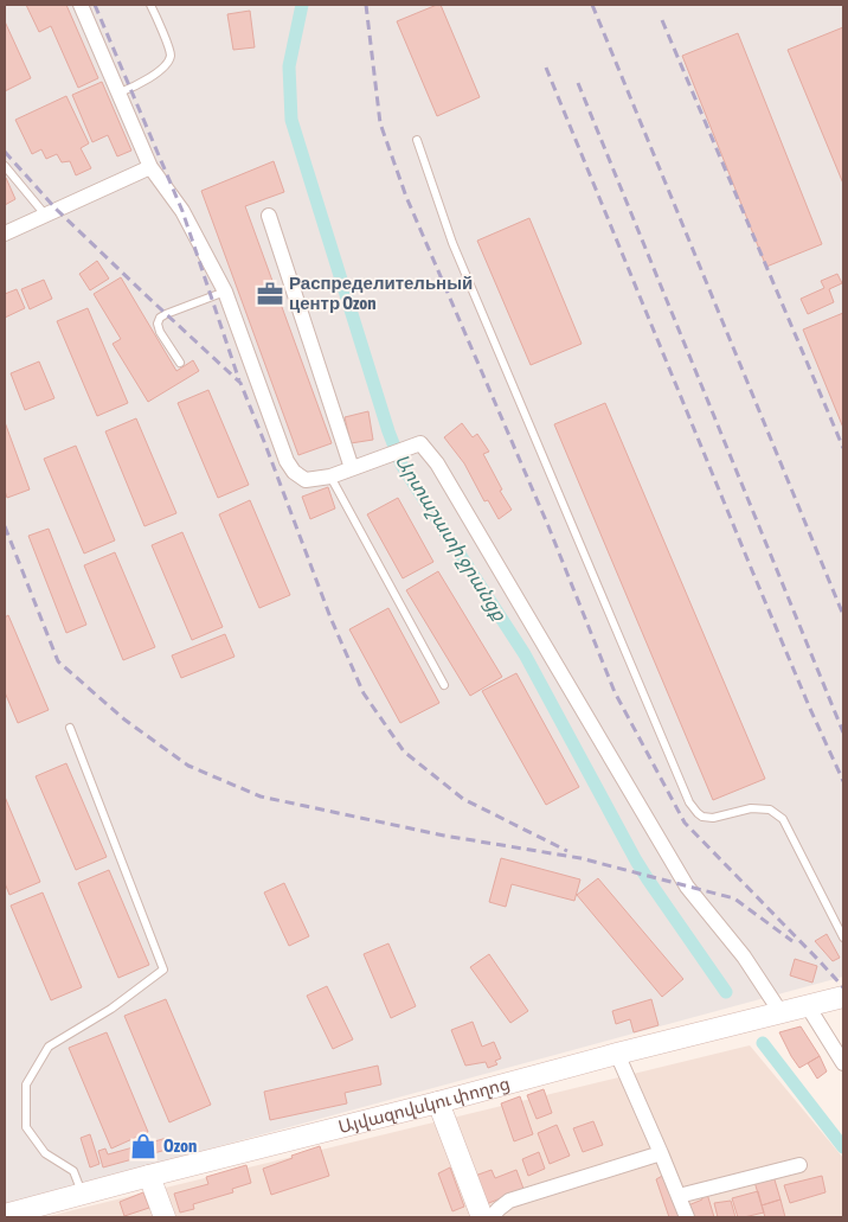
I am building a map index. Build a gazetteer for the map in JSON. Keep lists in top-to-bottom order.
{
  "streets": {
    "main road": ["Այվազովսկու փողոց"]
  },
  "water": ["Արտաշատի ջրանցք"],
  "places": {
    "office": ["Распределительный центр Ozon"],
    "shop": ["Ozon"]
  }
}
